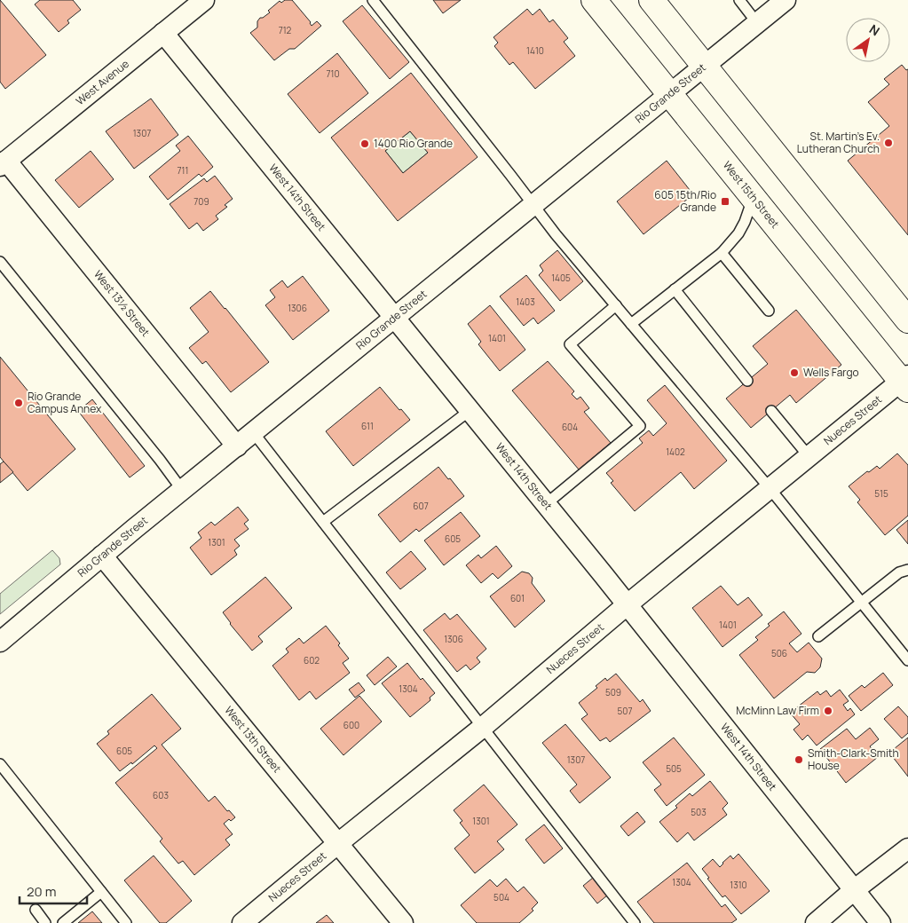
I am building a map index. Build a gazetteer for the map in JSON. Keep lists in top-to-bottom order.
{
  "streets": {
    "main road": ["West 15th Street"],
    "street": [
      "West Avenue",
      "Rio Grande Street",
      "West 14th Street",
      "West 13½ Street",
      "Nueces Street",
      "West 13th Street"
    ]
  },
  "crossings": [
    ["West Avenue", "West 14th Street"],
    ["West Avenue", "West 13½ Street"],
    ["Rio Grande Street", "West 15th Street"],
    ["Rio Grande Street", "West 14th Street"],
    ["Rio Grande Street", "West 13½ Street"],
    ["Rio Grande Street", "West 13th Street"],
    ["West 15th Street", "Nueces Street"],
    ["West 14th Street", "Nueces Street"],
    ["Nueces Street", "West 13th Street"]
  ],
  "places": {
    "other": [
      "St. Martin's Ev. Lutheran Church",
      "1400 Rio Grande",
      "Wells Fargo",
      "Rio Grande Campus Annex",
      "McMinn Law Firm",
      "Smith-Clark-Smith House"
    ],
    "transit": ["605 15th/Rio Grande"]
  },
  "house_numbers": [
    "712",
    "1410",
    "710",
    "1307",
    "711",
    "709",
    "1405",
    "1403",
    "1306",
    "1401",
    "611",
    "604",
    "1402",
    "515",
    "607",
    "605",
    "1301",
    "601",
    "1401",
    "1306",
    "506",
    "602",
    "1304",
    "509",
    "507",
    "600",
    "605",
    "1307",
    "505",
    "603",
    "503",
    "1301",
    "1304",
    "1310",
    "504"
  ],
  "scale_bar": "20 m",
  "north": "top right"
}
